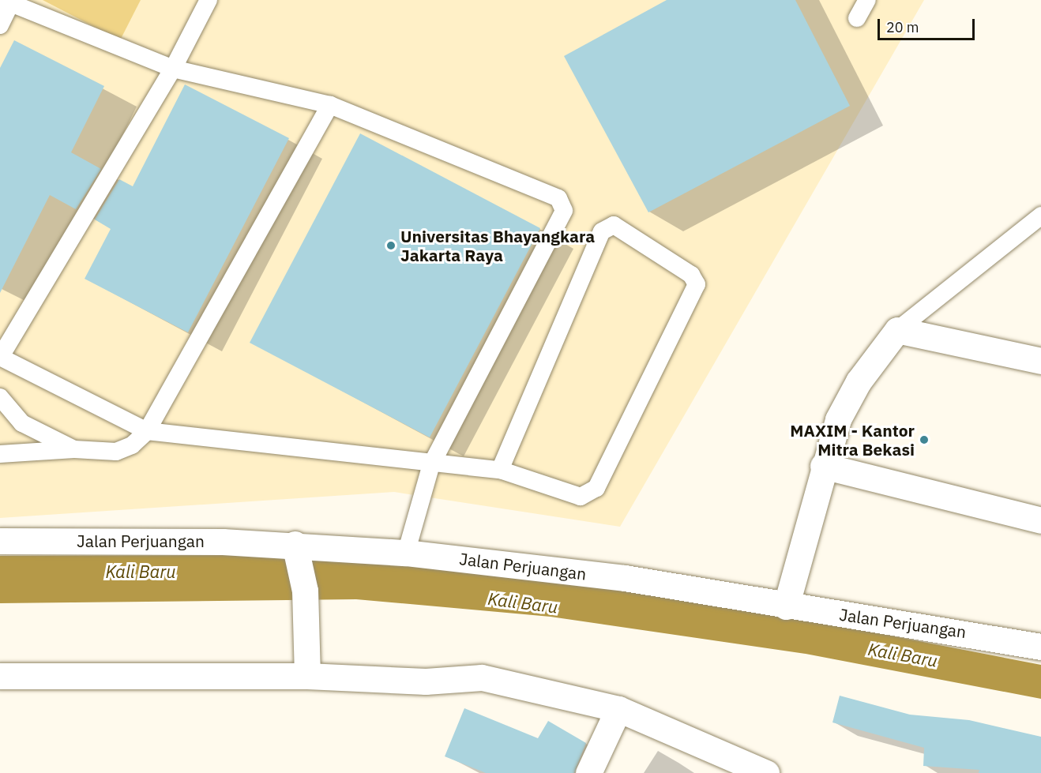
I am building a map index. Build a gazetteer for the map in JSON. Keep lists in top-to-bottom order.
{
  "streets": {
    "main road": ["Jalan Perjuangan"]
  },
  "water": ["Kali Baru"],
  "places": ["Universitas Bhayangkara Jakarta Raya", "MAXIM - Kantor Mitra Bekasi"],
  "scale_bar": "20 m"
}
